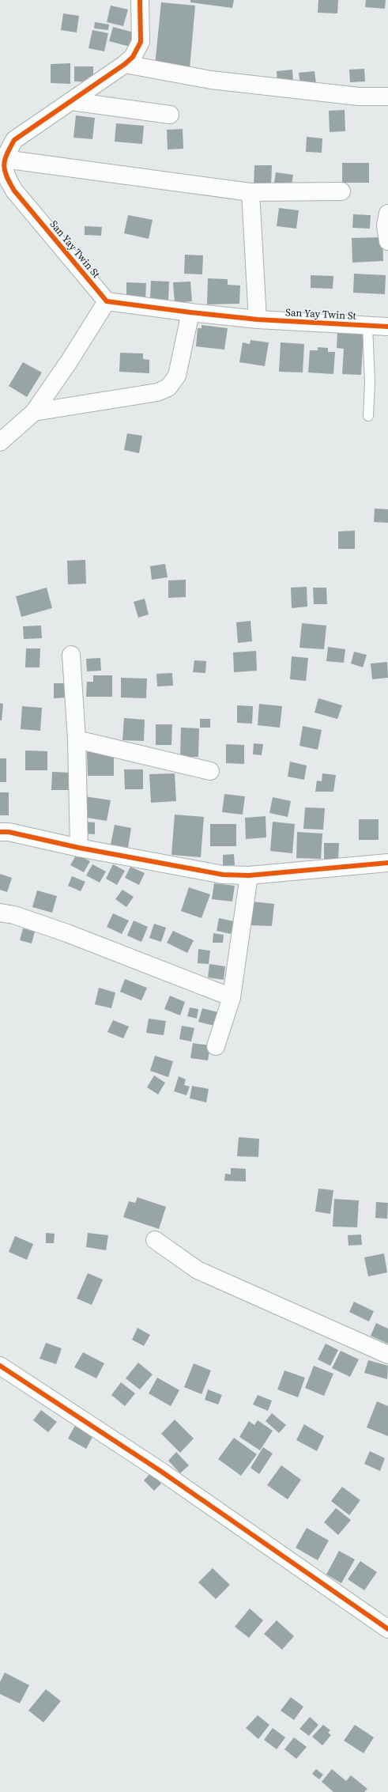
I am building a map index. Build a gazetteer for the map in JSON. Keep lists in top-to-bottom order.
{
  "streets": {
    "street": ["San Yay Twin St"]
  }
}
